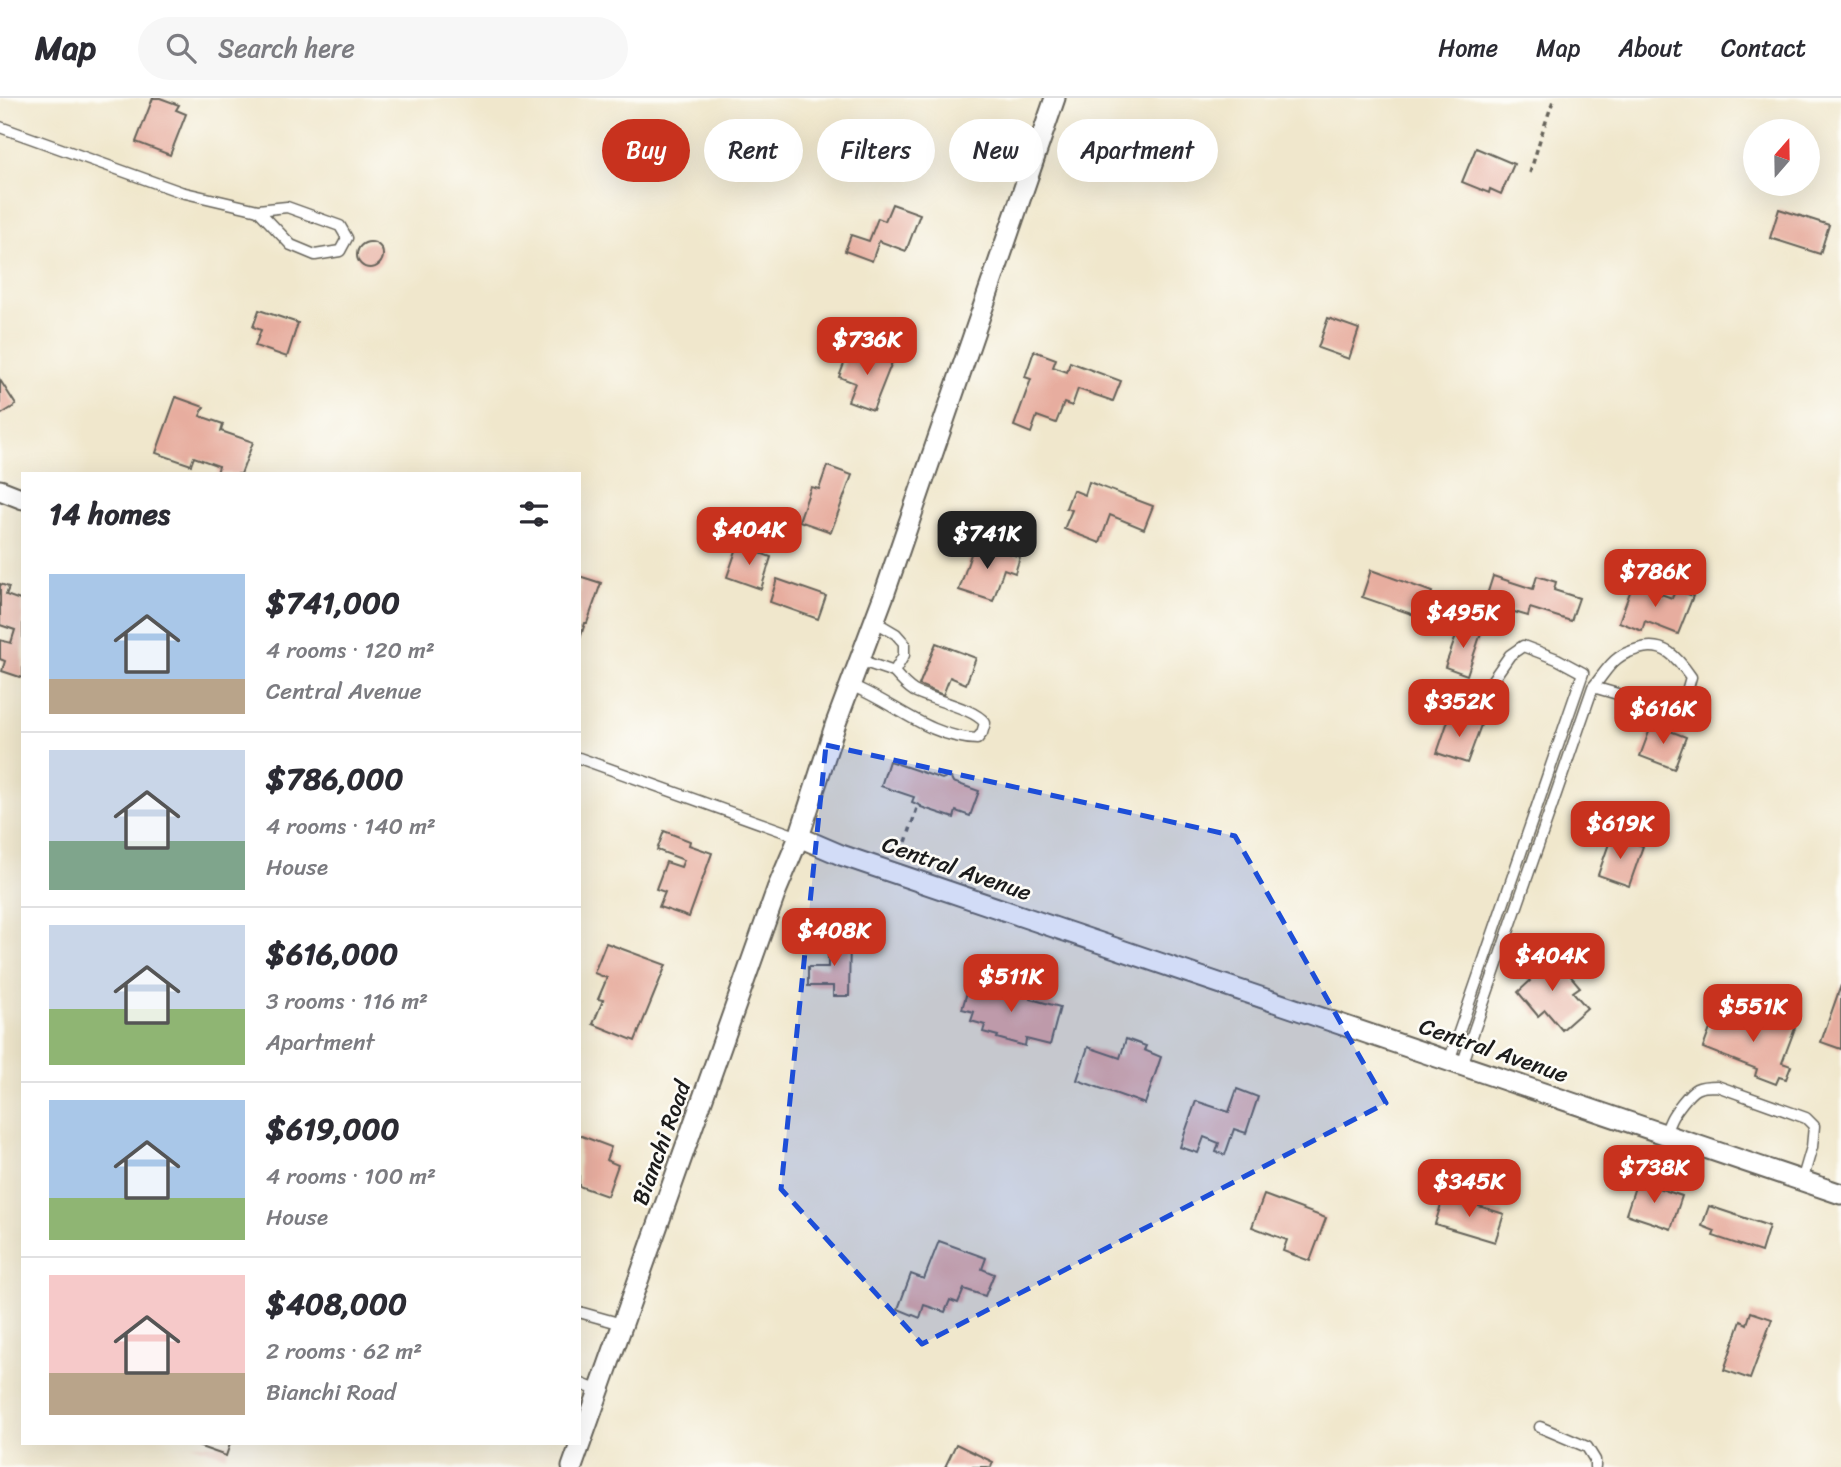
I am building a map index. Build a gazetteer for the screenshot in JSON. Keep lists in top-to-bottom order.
{
  "streets": {
    "street": ["Central Avenue", "Bianchi Road"]
  },
  "crossings": [
    ["Central Avenue", "Bianchi Road"]
  ],
  "north": "top",
  "page": {
    "header": "Map",
    "search": "Search here",
    "nav": [
      "Home",
      "Map",
      "About",
      "Contact"
    ],
    "chip": [
      "Buy",
      "Rent",
      "Filters",
      "New",
      "Apartment"
    ],
    "price": [
      "$736K",
      "$404K",
      "$741K",
      "$786K",
      "$495K",
      "$352K",
      "$616K",
      "$619K",
      "$408K",
      "$404K",
      "$511K",
      "$551K",
      "$738K",
      "$345K"
    ],
    "heading": "14 homes",
    "list": [
      {
        "name": "$741,000",
        "note": "4 rooms · 120 m² · Central Avenue"
      },
      {
        "name": "$786,000",
        "note": "4 rooms · 140 m² · House"
      },
      {
        "name": "$616,000",
        "note": "3 rooms · 116 m² · Apartment"
      },
      {
        "name": "$619,000",
        "note": "4 rooms · 100 m² · House"
      },
      {
        "name": "$408,000",
        "note": "2 rooms · 62 m² · Bianchi Road"
      }
    ]
  }
}
